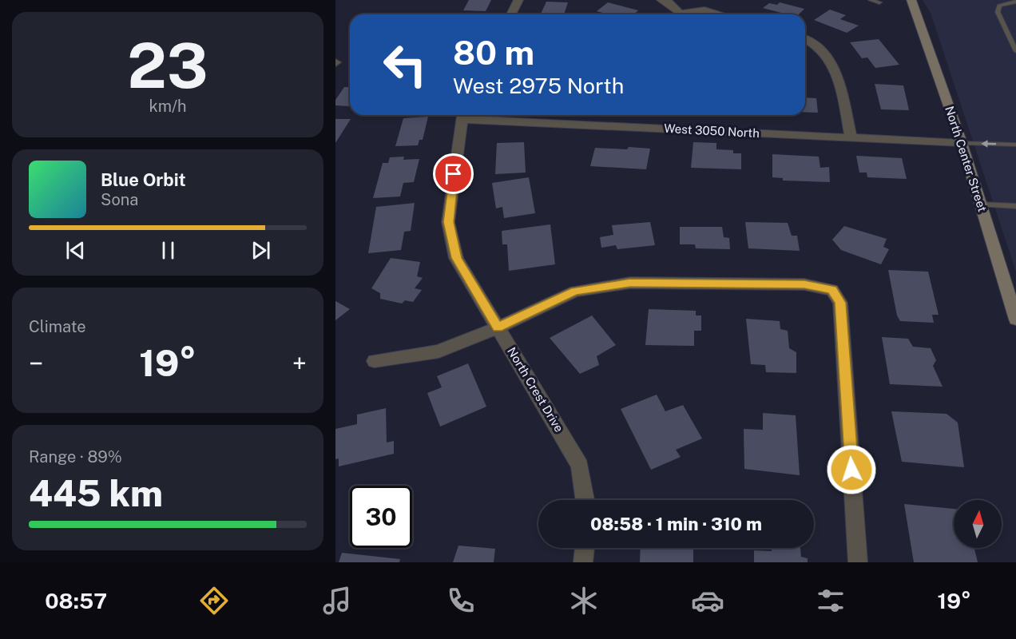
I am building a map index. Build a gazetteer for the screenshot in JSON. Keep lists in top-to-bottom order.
{
  "streets": {
    "street": ["West 3050 North", "North Center Street", "North Crest Drive"]
  },
  "crossings": [
    ["West 3050 North", "North Center Street"]
  ],
  "north": "top",
  "page": {
    "tile": [
      ["23", "km/h"],
      "Climate",
      ["Range · 89%", "445 km"]
    ],
    "turn": ["80 m", "West 2975 North"],
    "song": ["Blue Orbit", "Sona"],
    "heat": ["−", "19°", "+"],
    "limit": "30",
    "trip": "08:58 · 1 min · 310 m",
    "tabs": ["08:57", "19°"]
  }
}
